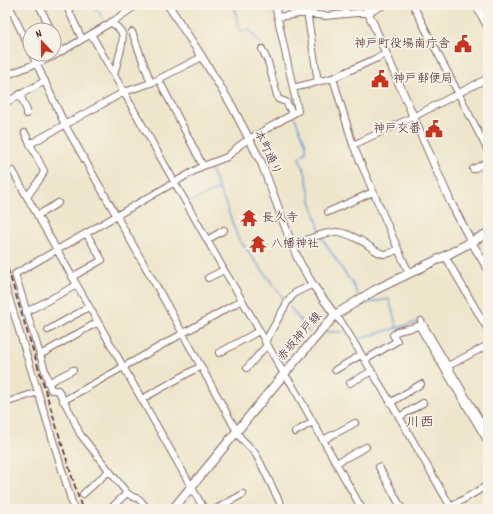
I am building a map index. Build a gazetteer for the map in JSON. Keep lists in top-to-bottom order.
{
  "streets": {
    "main road": ["赤坂神戸線"],
    "street": ["本町通り"]
  },
  "crossings": [
    ["本町通り", "赤坂神戸線"]
  ],
  "districts": ["川西"],
  "places": {
    "public building": ["神戸町役場南庁舎", "神戸郵便局", "神戸交番"],
    "temple": ["長久寺", "八幡神社"]
  },
  "north": "top"
}
